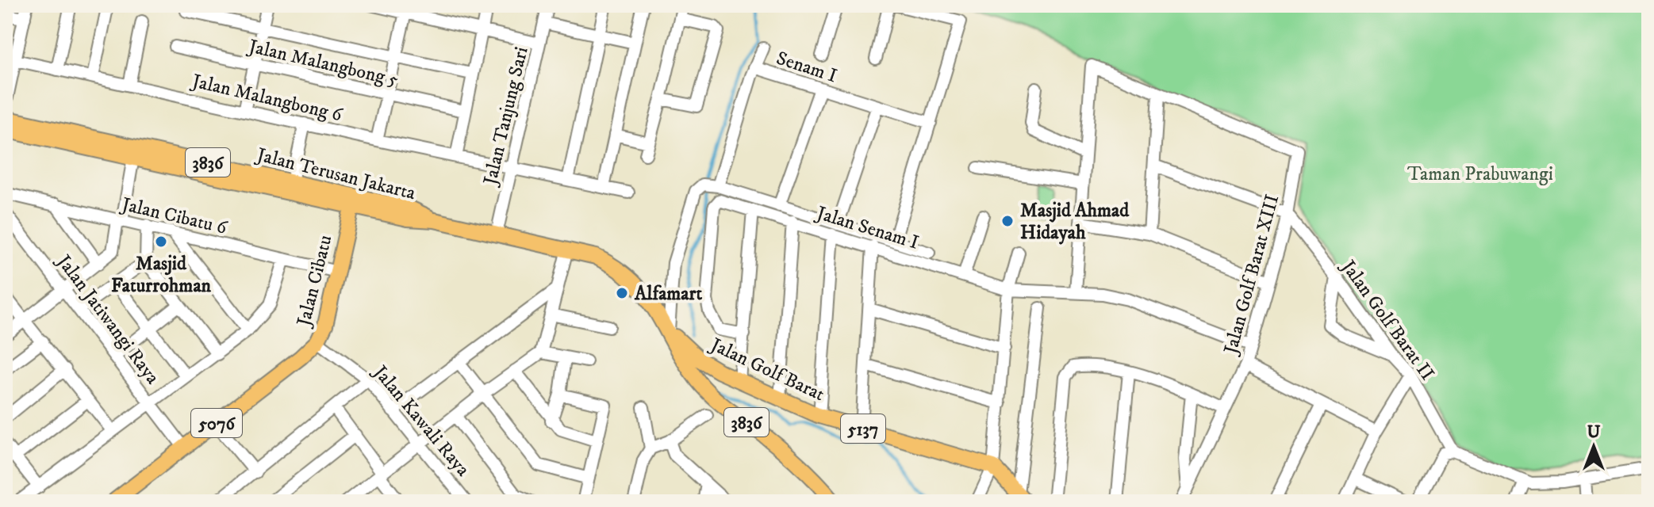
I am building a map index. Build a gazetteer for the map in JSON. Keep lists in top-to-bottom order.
{
  "streets": {
    "main road": [
      "3836",
      "Jalan Terusan Jakarta",
      "Jalan Cibatu",
      "Jalan Golf Barat",
      "5076",
      "5137"
    ],
    "street": [
      "Jalan Malangbong 5",
      "Senam I",
      "Jalan Malangbong 6",
      "Jalan Tanjung Sari",
      "Jalan Cibatu 6",
      "Jalan Senam I",
      "Jalan Golf Barat XIII",
      "Jalan Jatiwangi Raya",
      "Jalan Golf Barat II",
      "Jalan Kawali Raya"
    ]
  },
  "crossings": [
    ["Senam I", "Jalan Terusan Jakarta"],
    ["Senam I", "Jalan Golf Barat"],
    ["Jalan Malangbong 6", "Jalan Tanjung Sari"],
    ["Jalan Tanjung Sari", "Jalan Terusan Jakarta"],
    ["Jalan Terusan Jakarta", "Jalan Cibatu"],
    ["Jalan Terusan Jakarta", "Jalan Golf Barat"],
    ["Jalan Cibatu 6", "Jalan Cibatu"],
    ["Jalan Senam I", "Jalan Golf Barat XIII"],
    ["Jalan Golf Barat XIII", "Jalan Golf Barat II"],
    ["Jalan Cibatu", "Jalan Jatiwangi Raya"],
    ["Jalan Cibatu", "Jalan Kawali Raya"]
  ],
  "parks": ["Taman Prabuwangi"],
  "places": ["Masjid Ahmad Hidayah", "Masjid Faturrohman", "Alfamart"],
  "north": "top"
}
